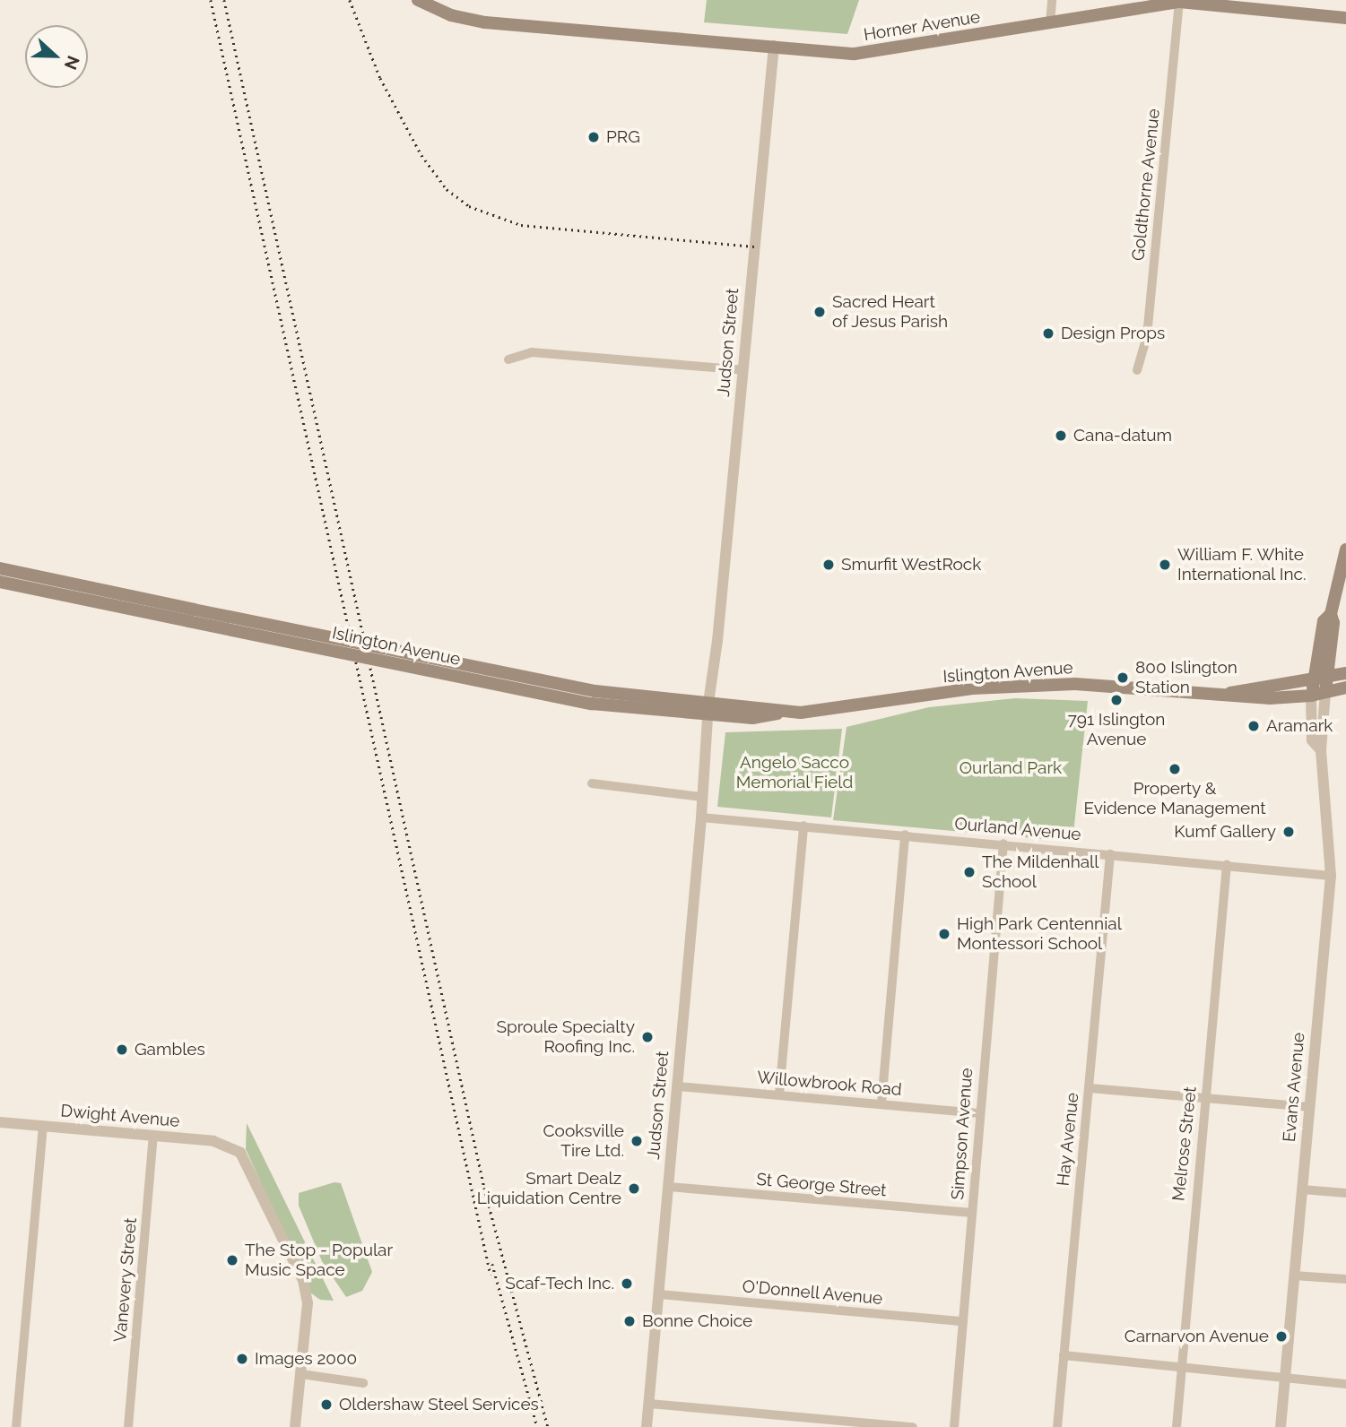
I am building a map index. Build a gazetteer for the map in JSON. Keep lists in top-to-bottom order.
{
  "streets": {
    "main road": ["Horner Avenue", "Islington Avenue", "Evans Avenue"],
    "street": [
      "Goldthorne Avenue",
      "Judson Street",
      "Ourland Avenue",
      "Willowbrook Road",
      "Dwight Avenue",
      "Simpson Avenue",
      "Hay Avenue",
      "Melrose Street",
      "St George Street",
      "Vanevery Street",
      "O'Donnell Avenue"
    ]
  },
  "crossings": [
    ["Horner Avenue", "Goldthorne Avenue"],
    ["Horner Avenue", "Judson Street"],
    ["Judson Street", "Islington Avenue"],
    ["Judson Street", "Ourland Avenue"],
    ["Judson Street", "Willowbrook Road"],
    ["Judson Street", "St George Street"],
    ["Judson Street", "O'Donnell Avenue"],
    ["Islington Avenue", "Evans Avenue"],
    ["Ourland Avenue", "Evans Avenue"],
    ["Ourland Avenue", "Simpson Avenue"],
    ["Ourland Avenue", "Hay Avenue"],
    ["Ourland Avenue", "Melrose Street"],
    ["Willowbrook Road", "Simpson Avenue"],
    ["Dwight Avenue", "Vanevery Street"],
    ["Simpson Avenue", "St George Street"],
    ["Simpson Avenue", "O'Donnell Avenue"]
  ],
  "parks": ["Angelo Sacco Memorial Field", "Ourland Park"],
  "places": [
    "PRG",
    "Sacred Heart of Jesus Parish",
    "Design Props",
    "Cana-datum",
    "Smurfit WestRock",
    "William F. White International Inc.",
    "800 Islington Station",
    "791 Islington Avenue",
    "Aramark",
    "Property & Evidence Management",
    "Kumf Gallery",
    "The Mildenhall School",
    "High Park Centennial Montessori School",
    "Sproule Specialty Roofing Inc.",
    "Gambles",
    "Cooksville Tire Ltd.",
    "Smart Dealz Liquidation Centre",
    "The Stop - Popular Music Space",
    "Scaf-Tech Inc.",
    "Bonne Choice",
    "Carnarvon Avenue",
    "Images 2000",
    "Oldershaw Steel Services"
  ],
  "north": "right"
}
